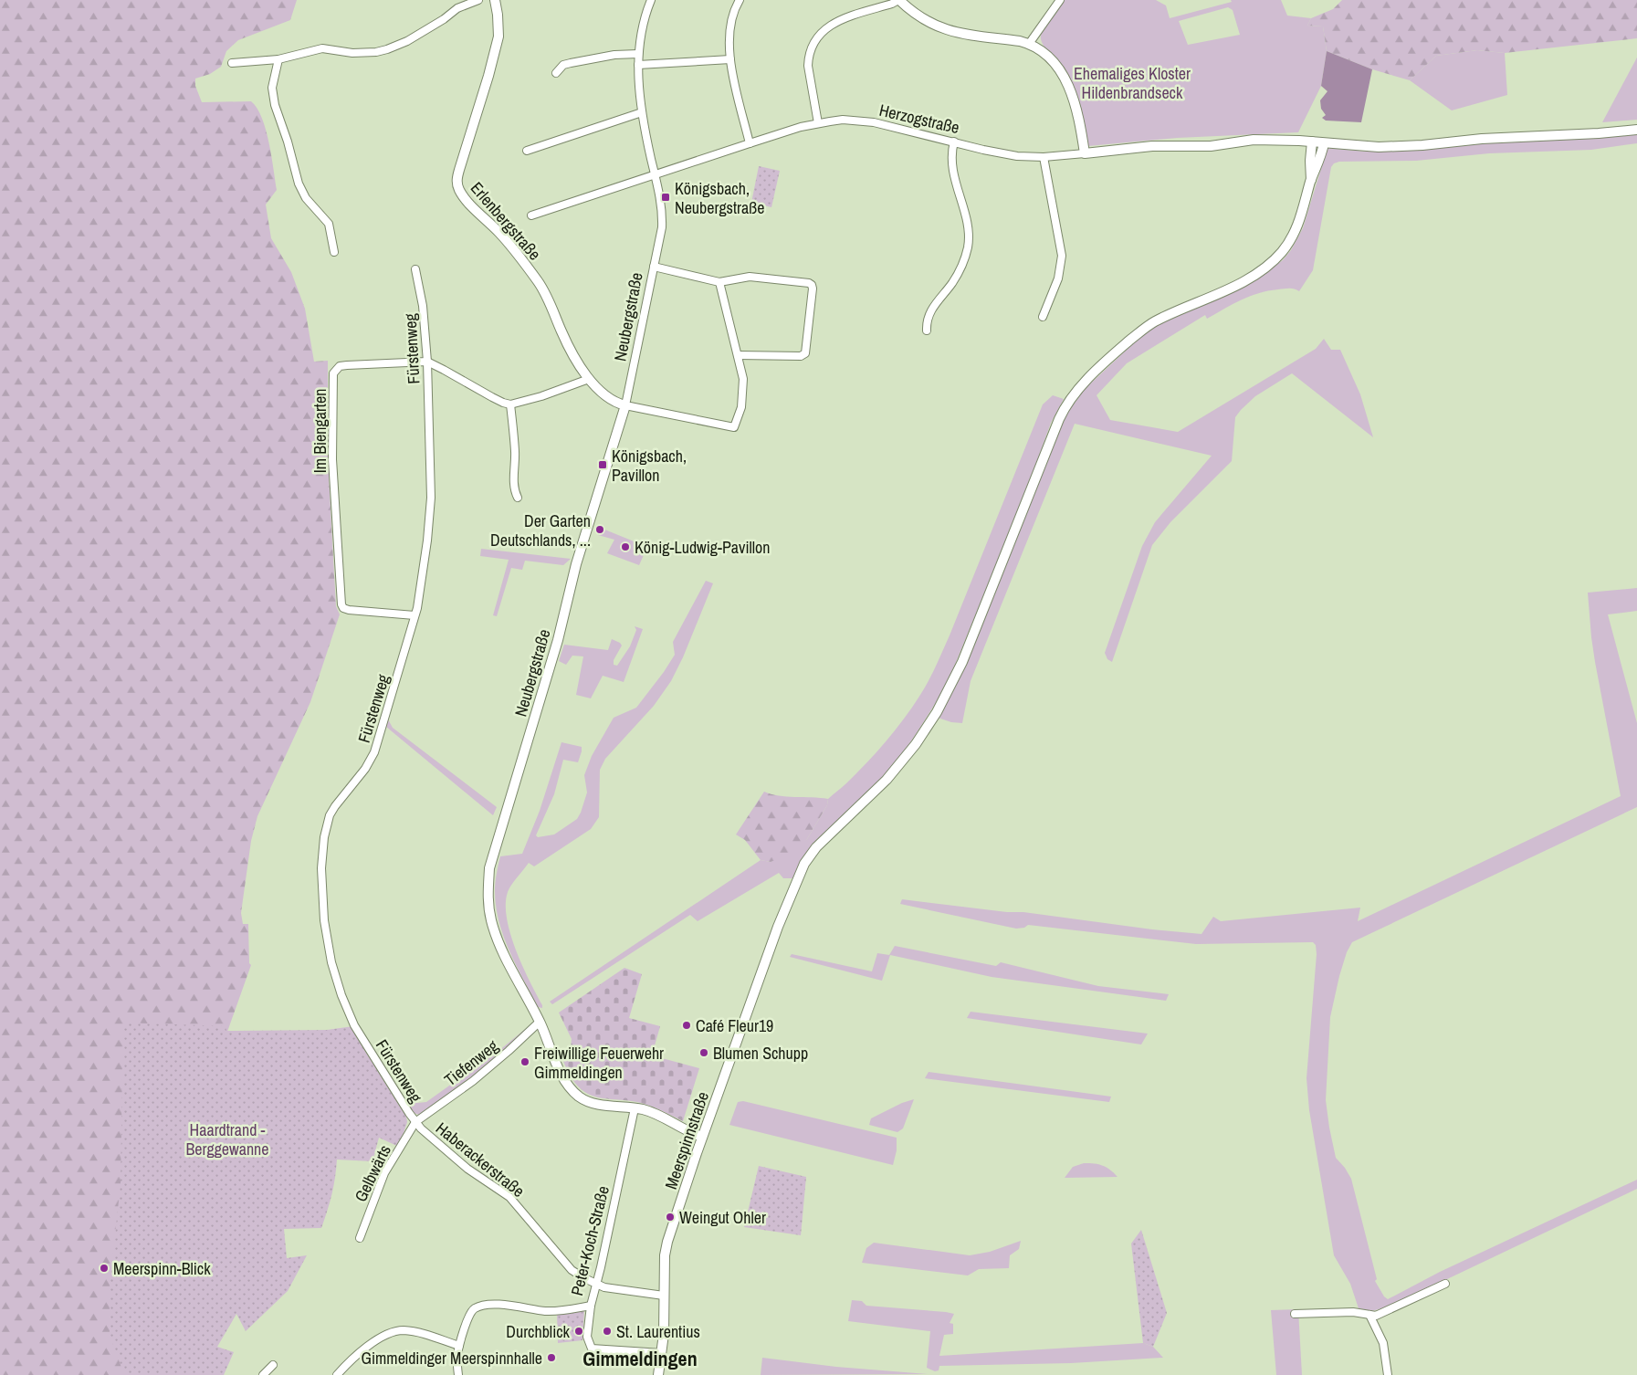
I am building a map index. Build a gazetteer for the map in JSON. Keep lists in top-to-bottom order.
{
  "streets": {
    "street": [
      "Herzogstraße",
      "Erlenbergstraße",
      "Neubergstraße",
      "Fürstenweg",
      "Im Biengarten",
      "Tiefenweg",
      "Meerspinnstraße",
      "Haberackerstraße",
      "Gelbwärts",
      "Peter-Koch-Straße"
    ]
  },
  "crossings": [
    ["Herzogstraße", "Neubergstraße"],
    ["Erlenbergstraße", "Neubergstraße"],
    ["Neubergstraße", "Tiefenweg"],
    ["Neubergstraße", "Meerspinnstraße"],
    ["Neubergstraße", "Peter-Koch-Straße"],
    ["Fürstenweg", "Im Biengarten"],
    ["Fürstenweg", "Tiefenweg"],
    ["Fürstenweg", "Haberackerstraße"],
    ["Fürstenweg", "Gelbwärts"],
    ["Tiefenweg", "Haberackerstraße"],
    ["Tiefenweg", "Gelbwärts"],
    ["Meerspinnstraße", "Haberackerstraße"],
    ["Haberackerstraße", "Gelbwärts"],
    ["Haberackerstraße", "Peter-Koch-Straße"]
  ],
  "districts": ["Gimmeldingen"],
  "parks": ["Ehemaliges Kloster Hildenbrandseck", "Haardtrand - Berggewanne"],
  "places": {
    "transit": ["Königsbach, Neubergstraße", "Königsbach, Pavillon"],
    "other": [
      "Der Garten Deutschlands, ...",
      "König-Ludwig-Pavillon",
      "Café Fleur19",
      "Blumen Schupp",
      "Freiwillige Feuerwehr Gimmeldingen",
      "Weingut Ohler",
      "Meerspinn-Blick",
      "Durchblick",
      "St. Laurentius",
      "Gimmeldinger Meerspinnhalle"
    ]
  }
}
